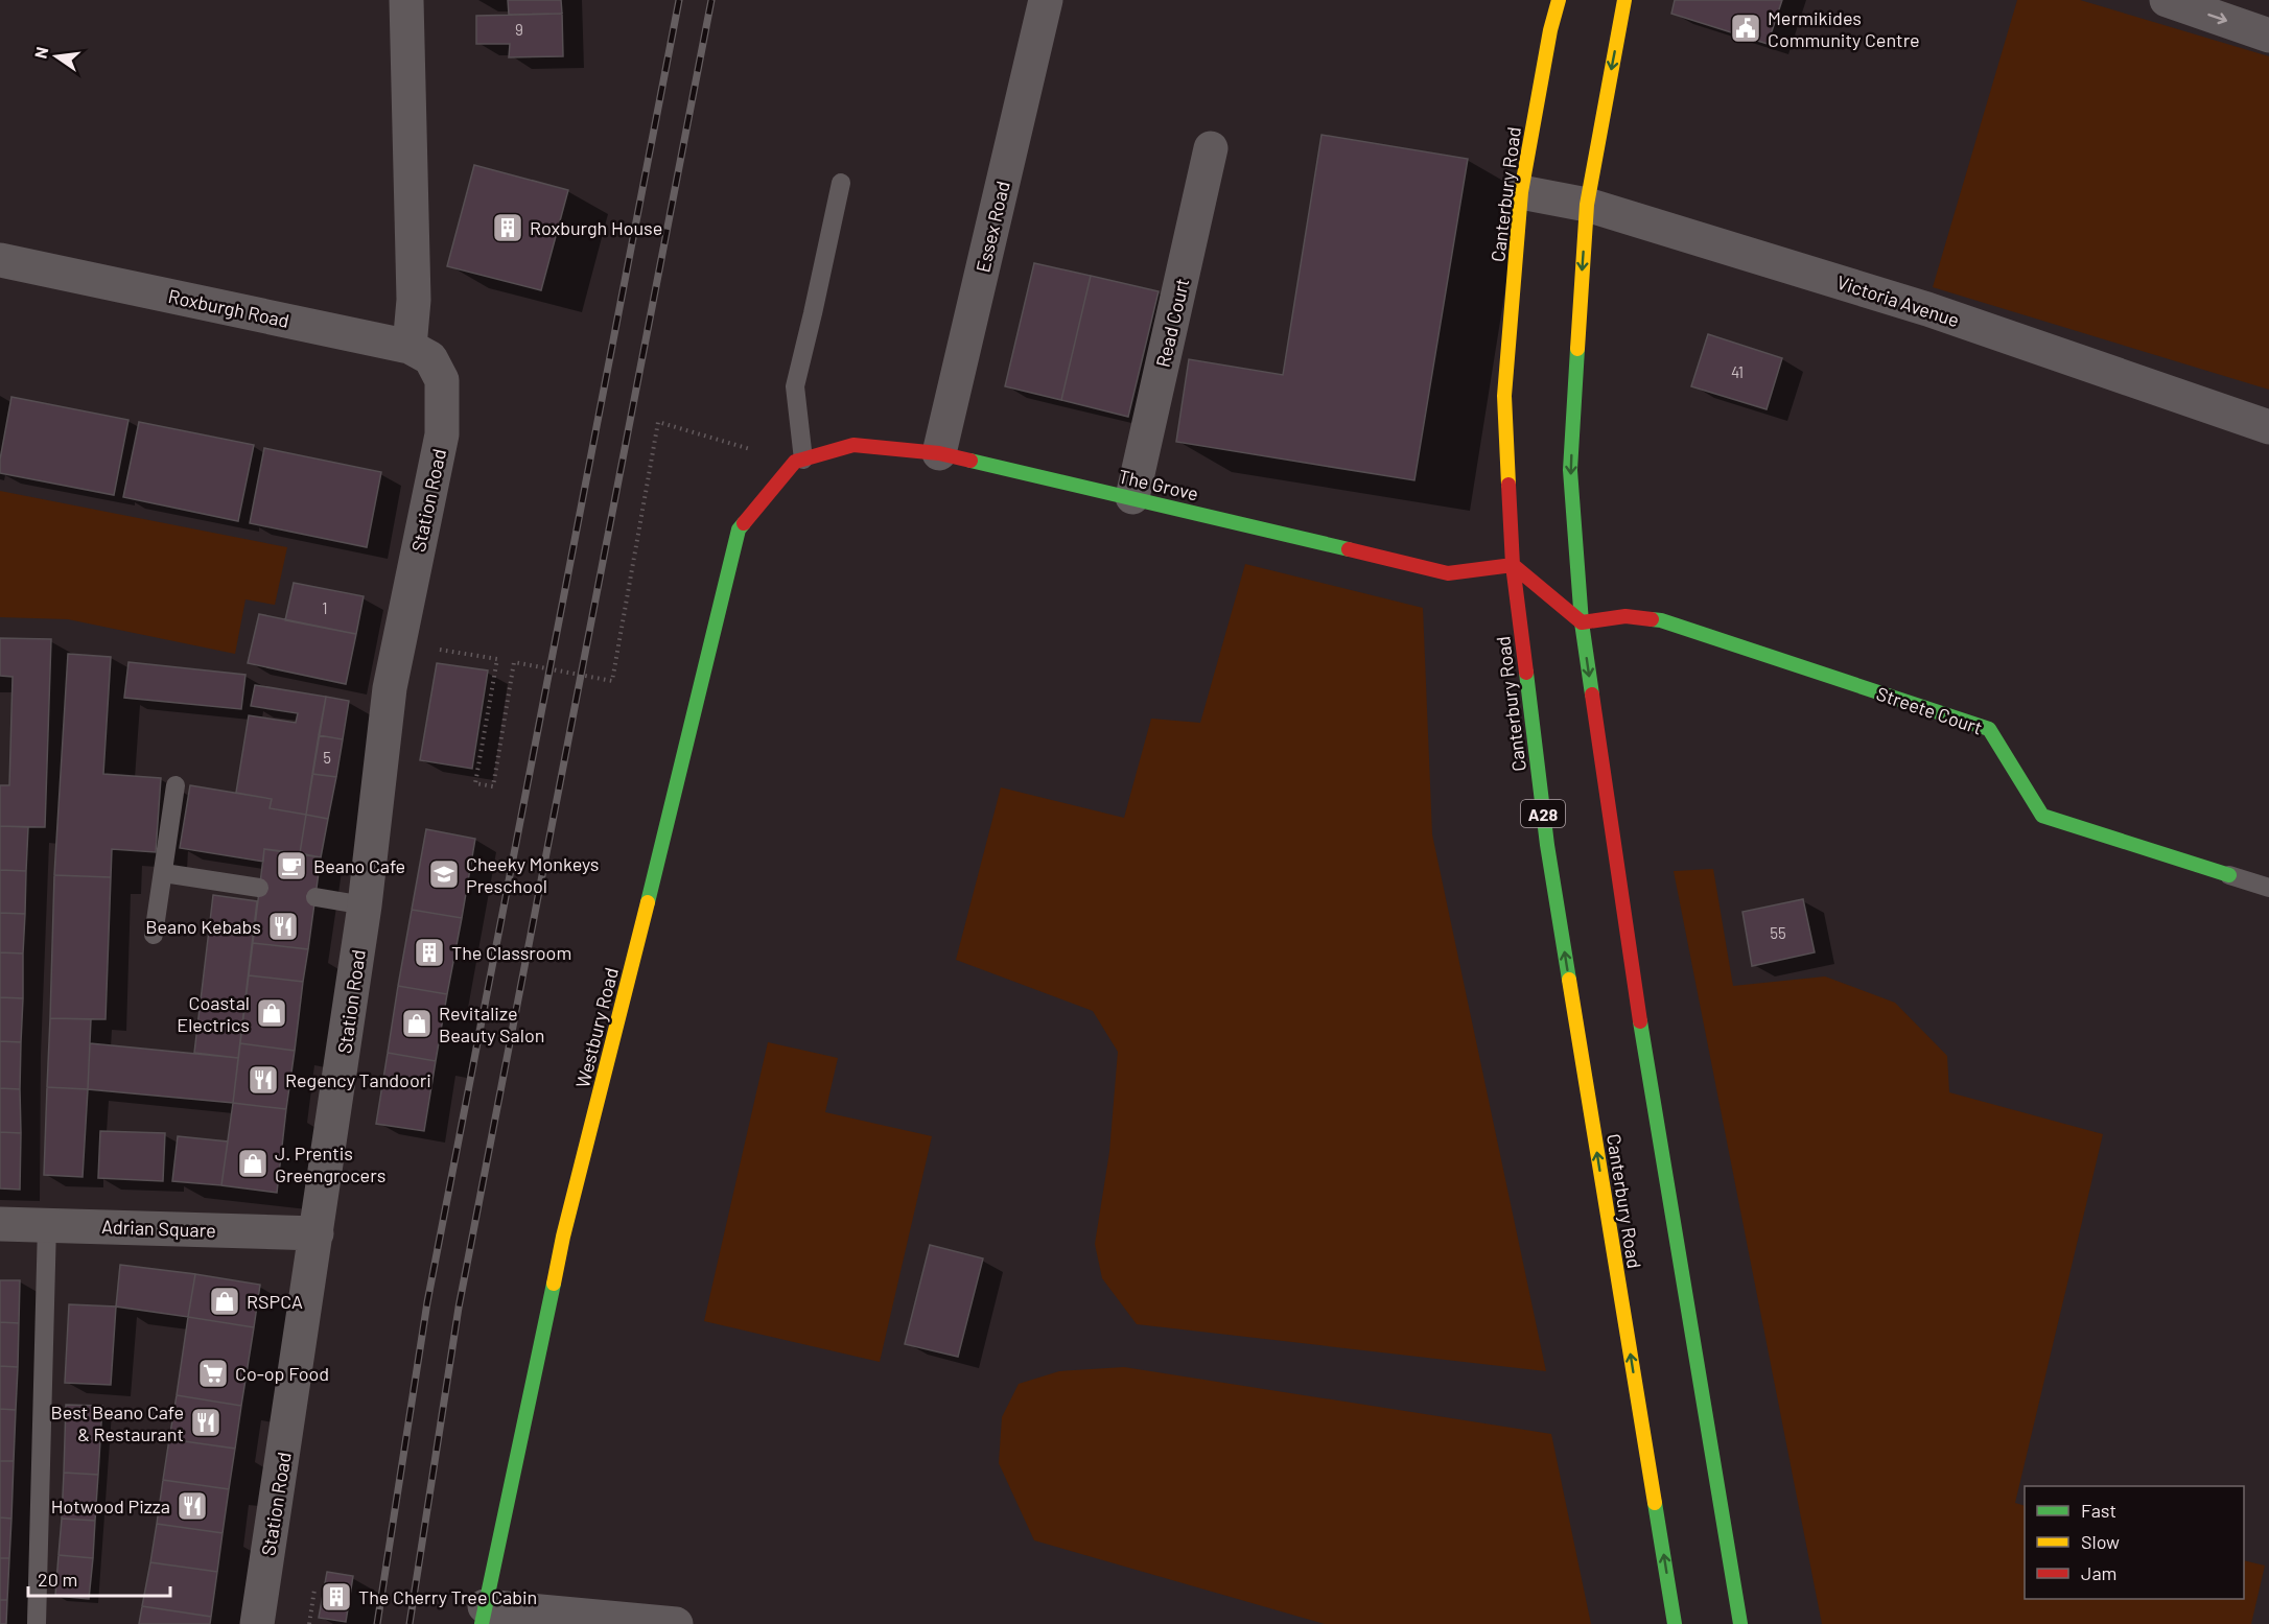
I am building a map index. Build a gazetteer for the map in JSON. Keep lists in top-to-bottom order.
{
  "streets": {
    "main road": [
      "Canterbury Road",
      "The Grove",
      "Streete Court",
      "A28",
      "Westbury Road"
    ],
    "street": [
      "Essex Road",
      "Victoria Avenue",
      "Roxburgh Road",
      "Read Court",
      "Station Road",
      "Adrian Square"
    ]
  },
  "crossings": [
    ["Canterbury Road", "Victoria Avenue"],
    ["Canterbury Road", "The Grove"],
    ["Essex Road", "The Grove"],
    ["Roxburgh Road", "Station Road"],
    ["Read Court", "The Grove"],
    ["The Grove", "Westbury Road"],
    ["Station Road", "Adrian Square"]
  ],
  "places": {
    "public building": ["Mermikides Community Centre"],
    "building": ["Roxburgh House", "The Classroom", "The Cherry Tree Cabin"],
    "cafe": ["Beano Cafe"],
    "school or university": ["Cheeky Monkeys Preschool"],
    "restaurant": [
      "Beano Kebabs",
      "Regency Tandoori",
      "Best Beano Cafe & Restaurant",
      "Hotwood Pizza"
    ],
    "shop": [
      "Coastal Electrics",
      "Revitalize Beauty Salon",
      "J. Prentis Greengrocers",
      "RSPCA"
    ],
    "supermarket": ["Co-op Food"]
  },
  "house_numbers": [
    "9",
    "41",
    "1",
    "5",
    "55"
  ],
  "legend": ["Fast", "Slow", "Jam"],
  "scale_bar": "20 m",
  "north": "left"
}
